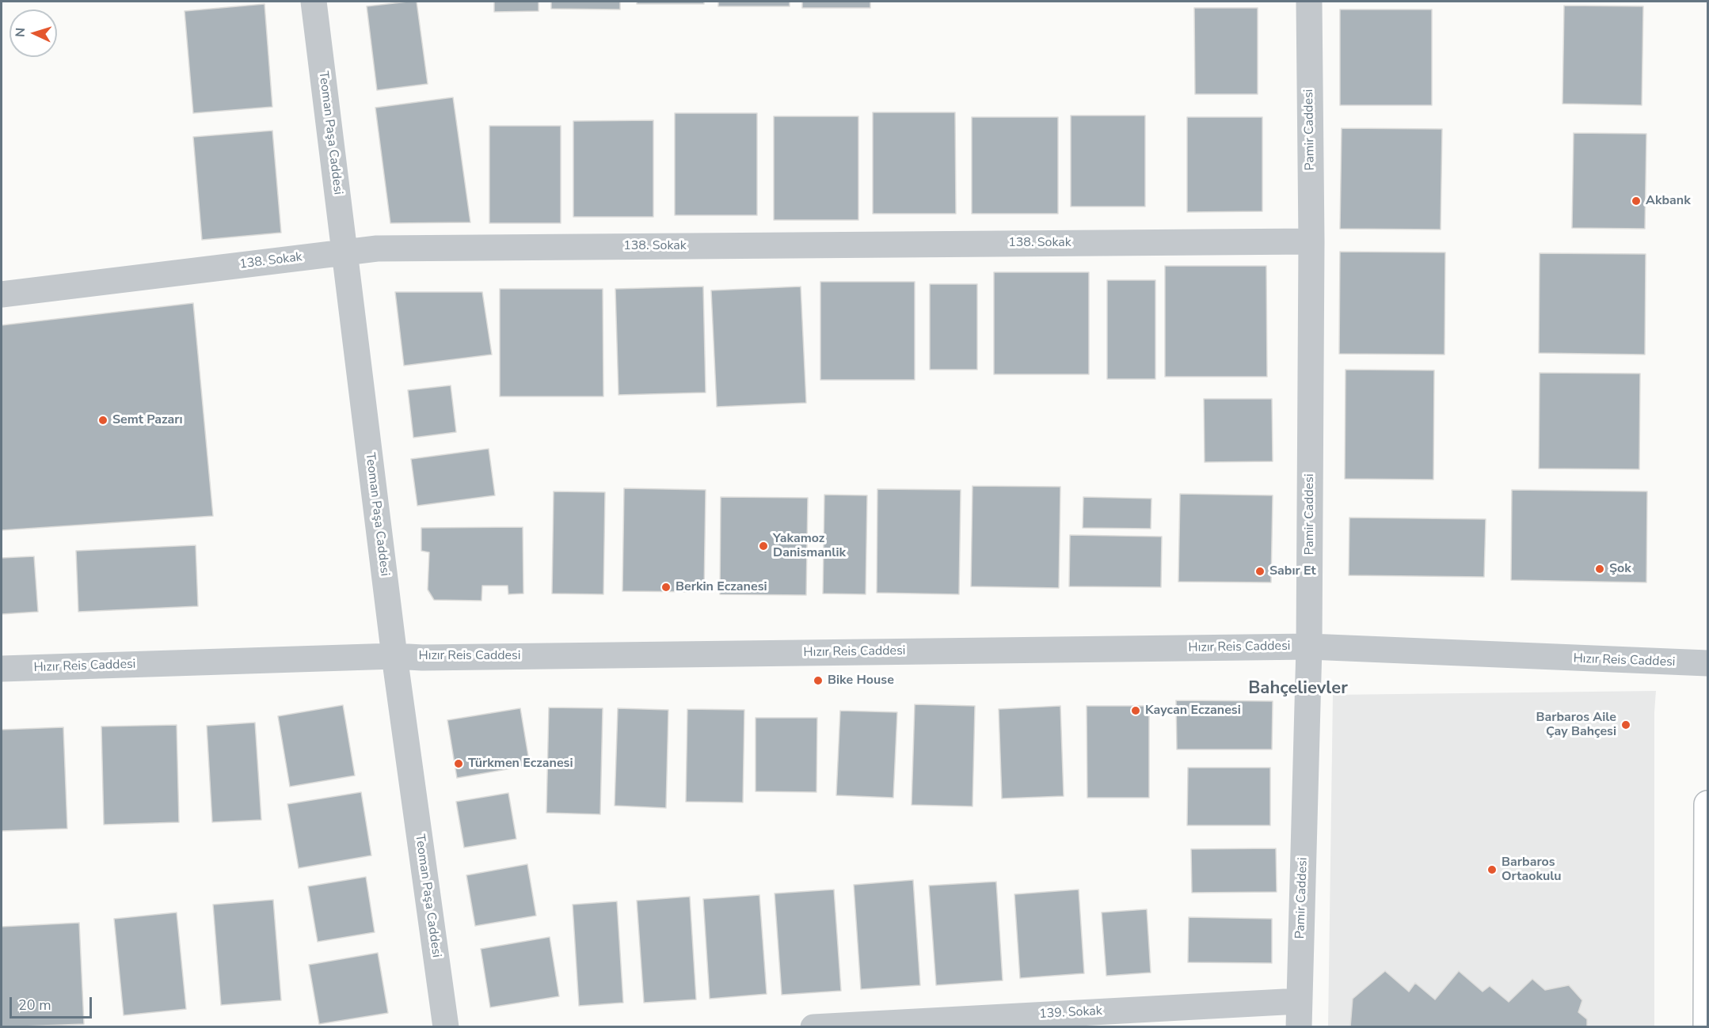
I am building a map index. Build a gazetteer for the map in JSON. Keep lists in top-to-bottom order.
{
  "streets": {
    "street": [
      "Pamir Caddesi",
      "Teoman Paşa Caddesi",
      "138. Sokak",
      "Hızır Reis Caddesi",
      "139. Sokak"
    ]
  },
  "crossings": [
    ["Pamir Caddesi", "138. Sokak"],
    ["Pamir Caddesi", "Hızır Reis Caddesi"],
    ["Pamir Caddesi", "139. Sokak"],
    ["Teoman Paşa Caddesi", "138. Sokak"],
    ["Teoman Paşa Caddesi", "Hızır Reis Caddesi"]
  ],
  "districts": ["Bahçelievler"],
  "places": [
    "Akbank",
    "Semt Pazarı",
    "Yakamoz Danismanlik",
    "Şok",
    "Sabır Et",
    "Berkin Eczanesi",
    "Bike House",
    "Kaycan Eczanesi",
    "Barbaros Aile Çay Bahçesi",
    "Türkmen Eczanesi",
    "Barbaros Ortaokulu"
  ],
  "scale_bar": "20 m",
  "north": "left"
}
